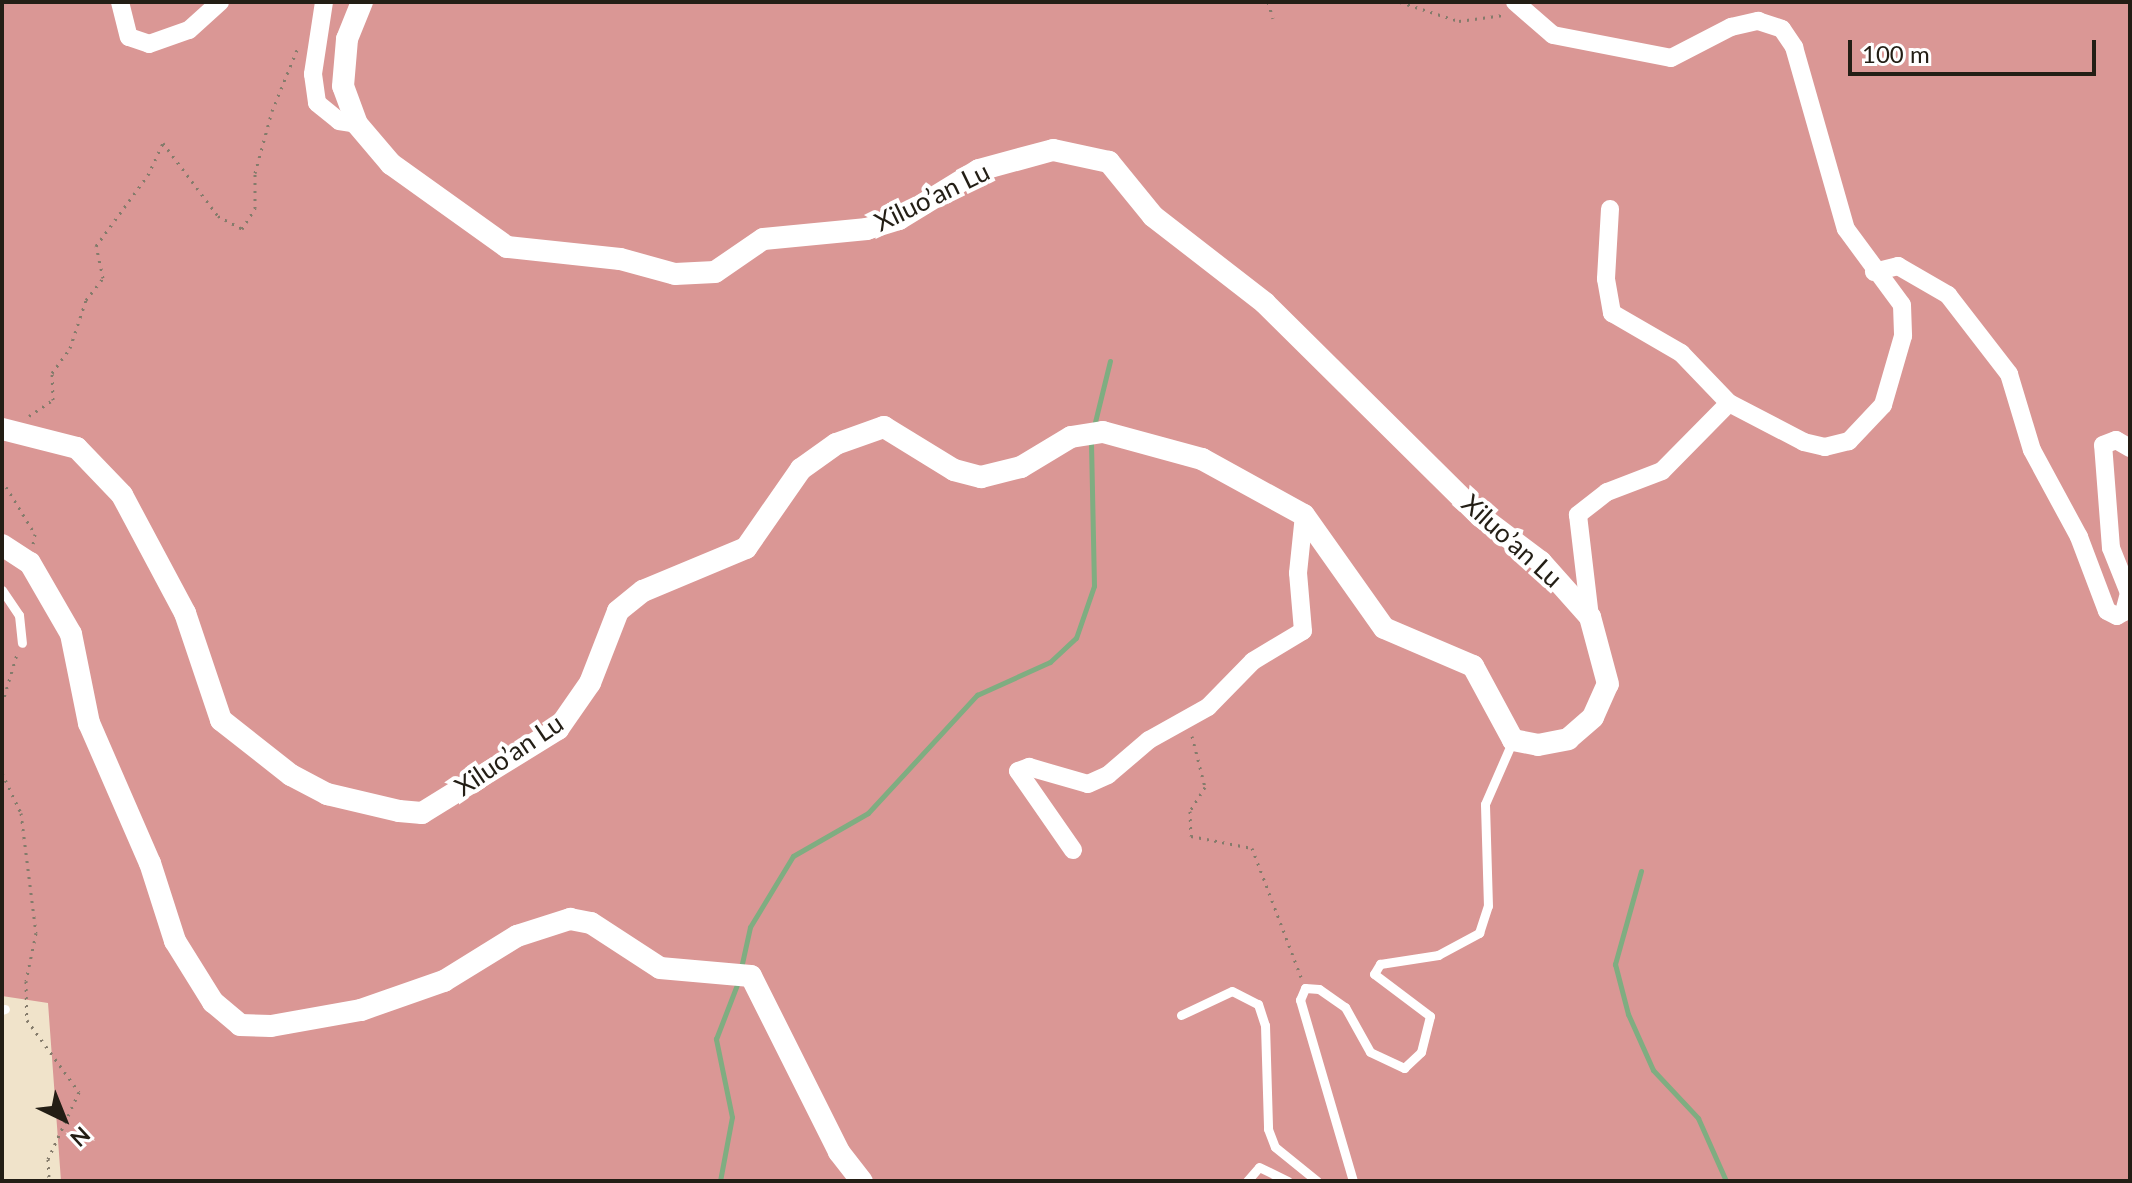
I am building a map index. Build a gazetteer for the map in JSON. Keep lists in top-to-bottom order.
{
  "streets": {
    "street": ["Xiluo’an Lu"]
  },
  "scale_bar": "100 m",
  "north": "bottom right"
}
